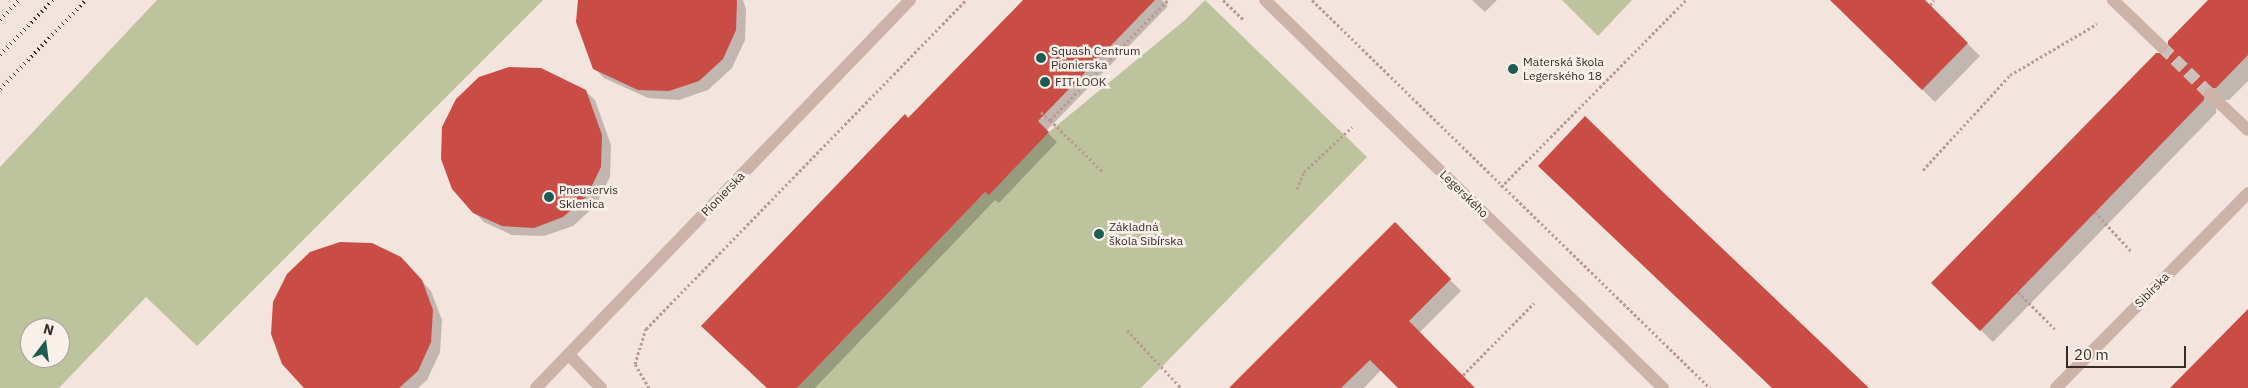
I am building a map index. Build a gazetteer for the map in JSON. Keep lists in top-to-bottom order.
{
  "streets": {
    "street": ["Pionierska", "Legerského", "Sibírska"]
  },
  "places": [
    "Squash Centrum Pionierska",
    "Materská škola Legerského 18",
    "FIT LOOK",
    "Pneuservis Sklenica",
    "Základná škola Sibírska"
  ],
  "scale_bar": "20 m",
  "north": "top"
}
